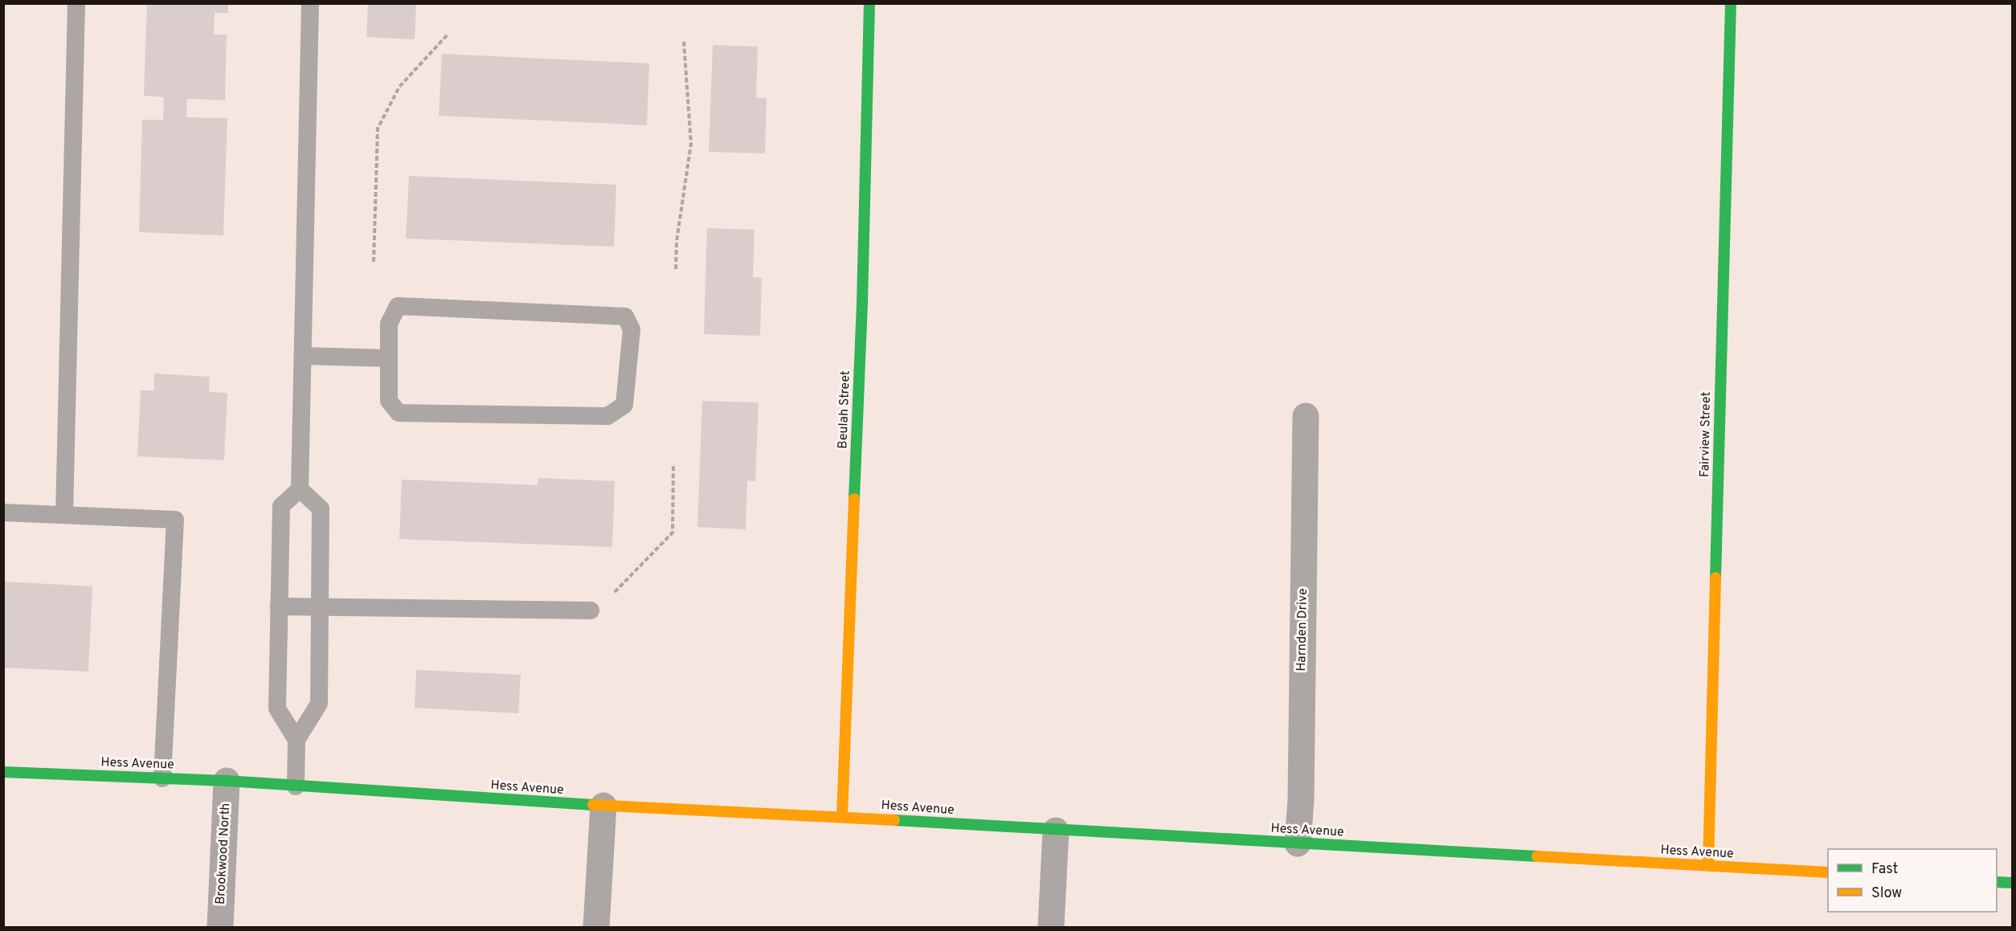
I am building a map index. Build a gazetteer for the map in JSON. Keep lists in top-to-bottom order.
{
  "streets": {
    "street": [
      "Beulah Street",
      "Fairview Street",
      "Harnden Drive",
      "Hess Avenue",
      "Brookwood North"
    ]
  },
  "crossings": [
    ["Beulah Street", "Hess Avenue"],
    ["Fairview Street", "Hess Avenue"],
    ["Harnden Drive", "Hess Avenue"],
    ["Hess Avenue", "Brookwood North"]
  ],
  "legend": ["Fast", "Slow"]
}
